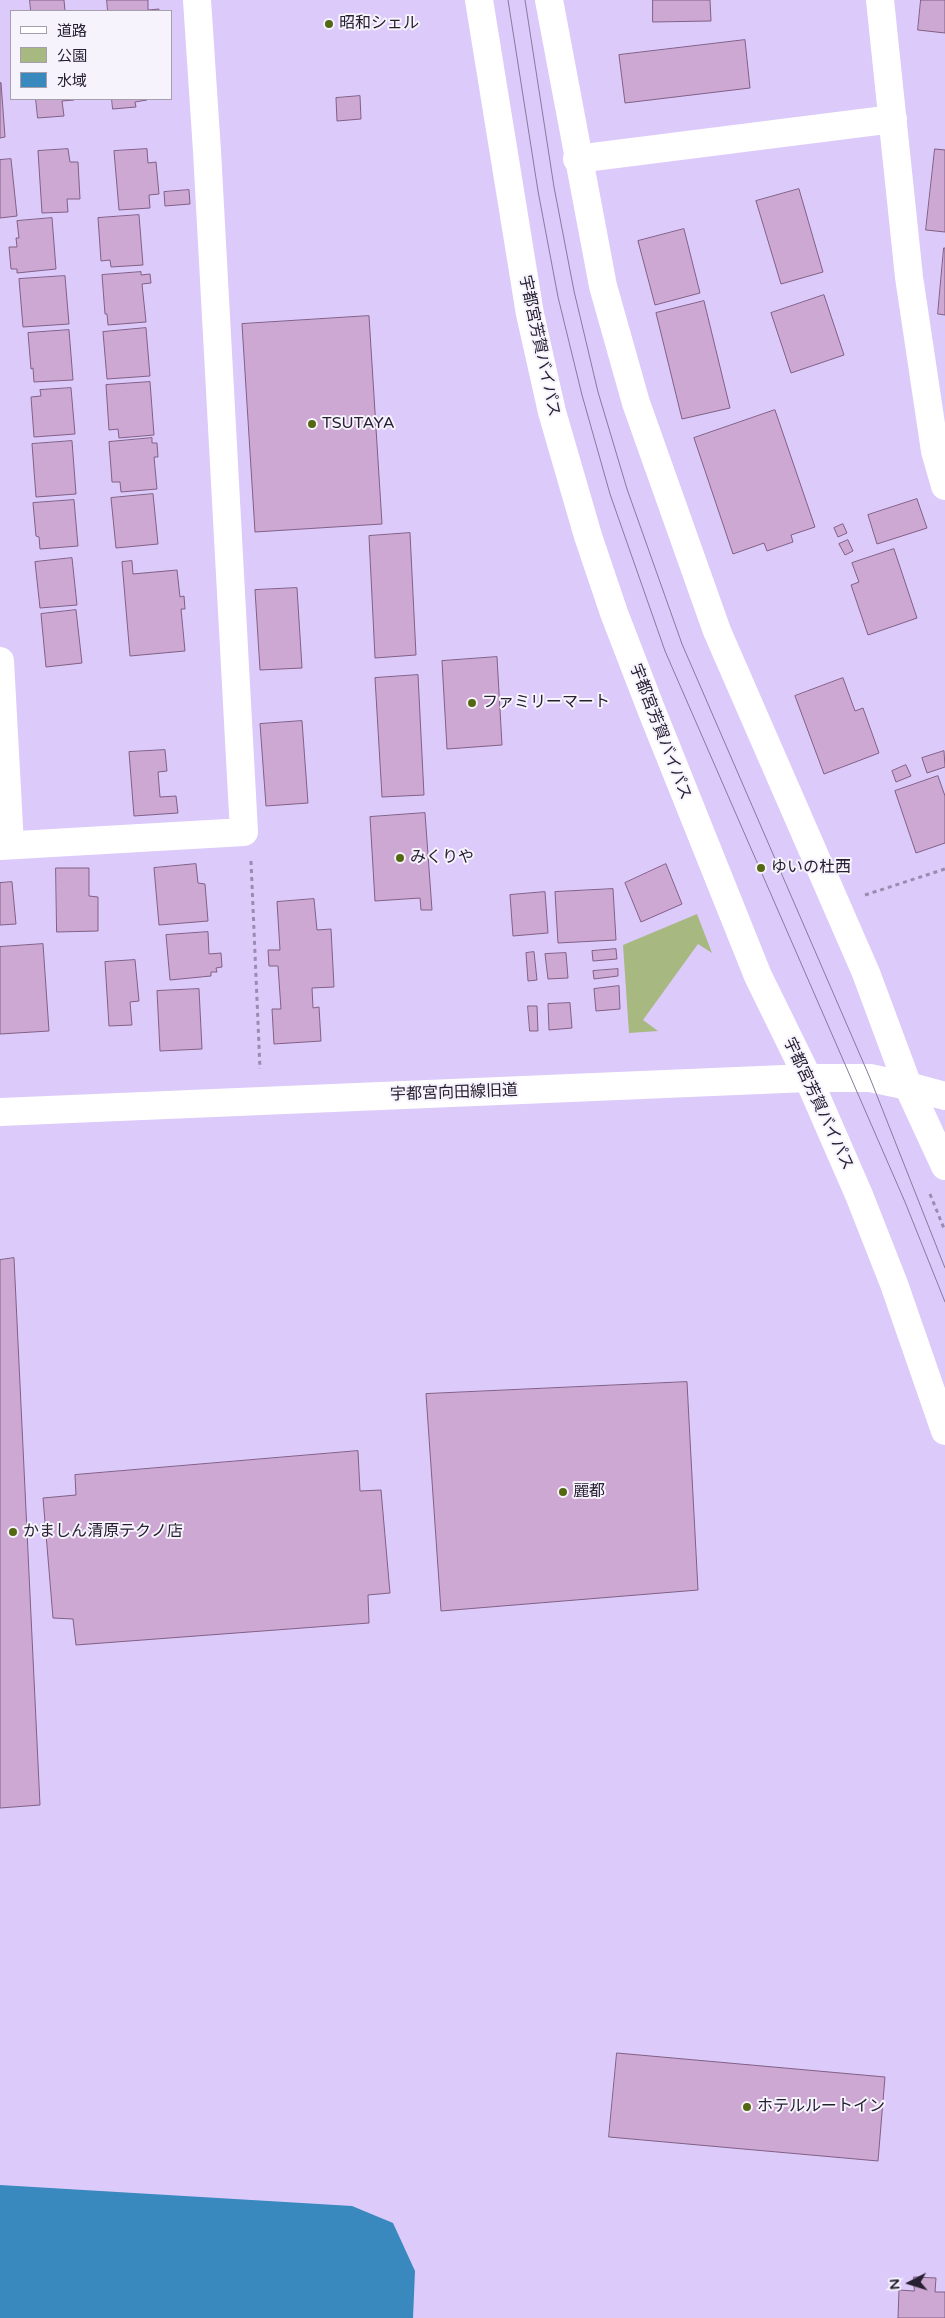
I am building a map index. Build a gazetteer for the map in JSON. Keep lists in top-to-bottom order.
{
  "streets": {
    "street": ["宇都宮芳賀バイパス", "宇都宮向田線旧道"]
  },
  "crossings": [
    ["宇都宮芳賀バイパス", "宇都宮向田線旧道"]
  ],
  "places": [
    "昭和シェル",
    "TSUTAYA",
    "ファミリーマート",
    "みくりや",
    "ゆいの杜西",
    "麗都",
    "かましん清原テクノ店",
    "ホテルルートイン"
  ],
  "legend": ["道路", "公園", "水域"],
  "north": "left"
}
